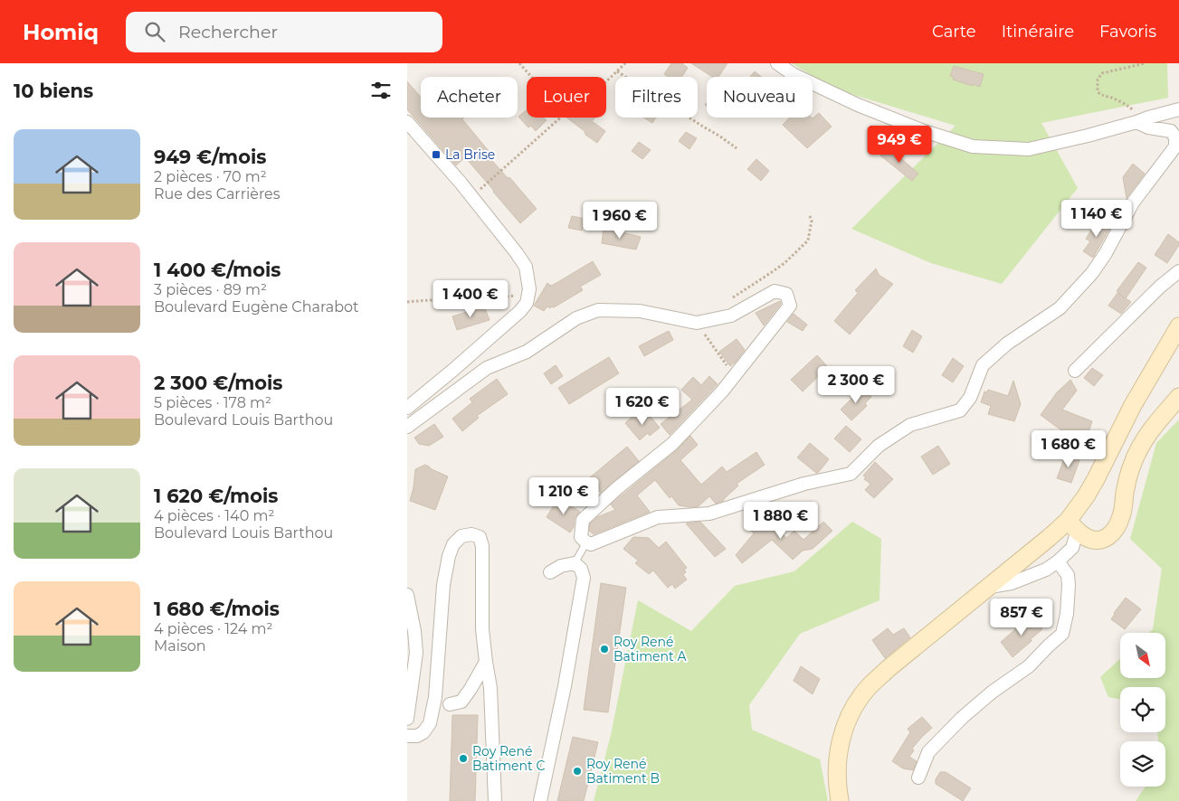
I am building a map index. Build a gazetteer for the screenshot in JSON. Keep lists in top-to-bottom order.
{
  "places": {
    "transit": ["La Brise"],
    "other": ["Roy René Batiment A", "Roy René Batiment C", "Roy René Batiment B"]
  },
  "north": "bottom right",
  "page": {
    "header": "Homiq",
    "search": "Rechercher",
    "nav": ["Carte", "Itinéraire", "Favoris"],
    "heading": "10 biens",
    "chip": [
      "Acheter",
      "Louer",
      "Filtres",
      "Nouveau"
    ],
    "list": [
      {
        "name": "949 €/mois",
        "note": "2 pièces · 70 m² · Rue des Carrières"
      },
      {
        "name": "1 400 €/mois",
        "note": "3 pièces · 89 m² · Boulevard Eugène Charabot"
      },
      {
        "name": "2 300 €/mois",
        "note": "5 pièces · 178 m² · Boulevard Louis Barthou"
      },
      {
        "name": "1 620 €/mois",
        "note": "4 pièces · 140 m² · Boulevard Louis Barthou"
      },
      {
        "name": "1 680 €/mois",
        "note": "4 pièces · 124 m² · Maison"
      }
    ],
    "price": [
      "949 €",
      "1 140 €",
      "1 960 €",
      "1 400 €",
      "2 300 €",
      "1 620 €",
      "1 680 €",
      "1 210 €",
      "1 880 €",
      "857 €"
    ]
  }
}
